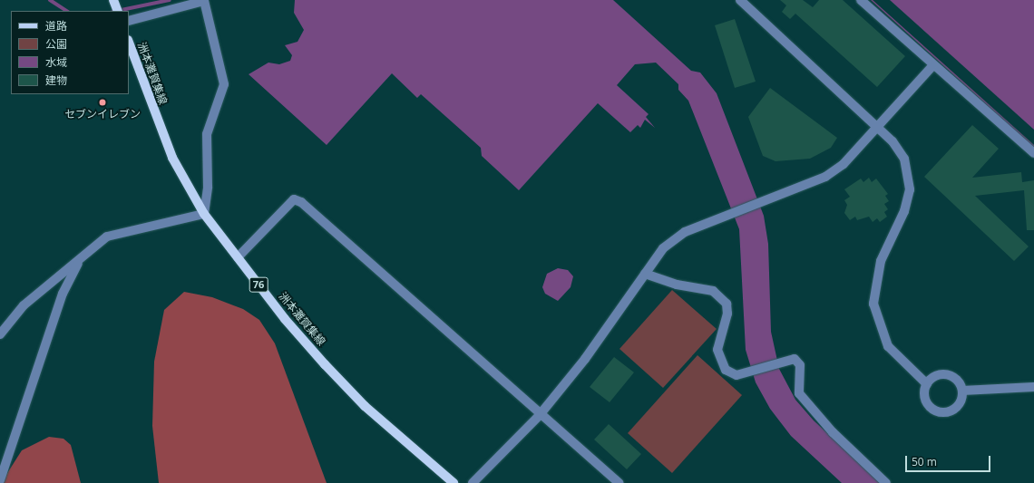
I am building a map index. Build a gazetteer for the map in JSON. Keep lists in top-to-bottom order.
{
  "streets": {
    "main road": ["洲本灘賀集線", "76"]
  },
  "places": ["セブンイレブン"],
  "legend": [
    "道路",
    "公園",
    "水域",
    "建物"
  ],
  "scale_bar": "50 m"
}
